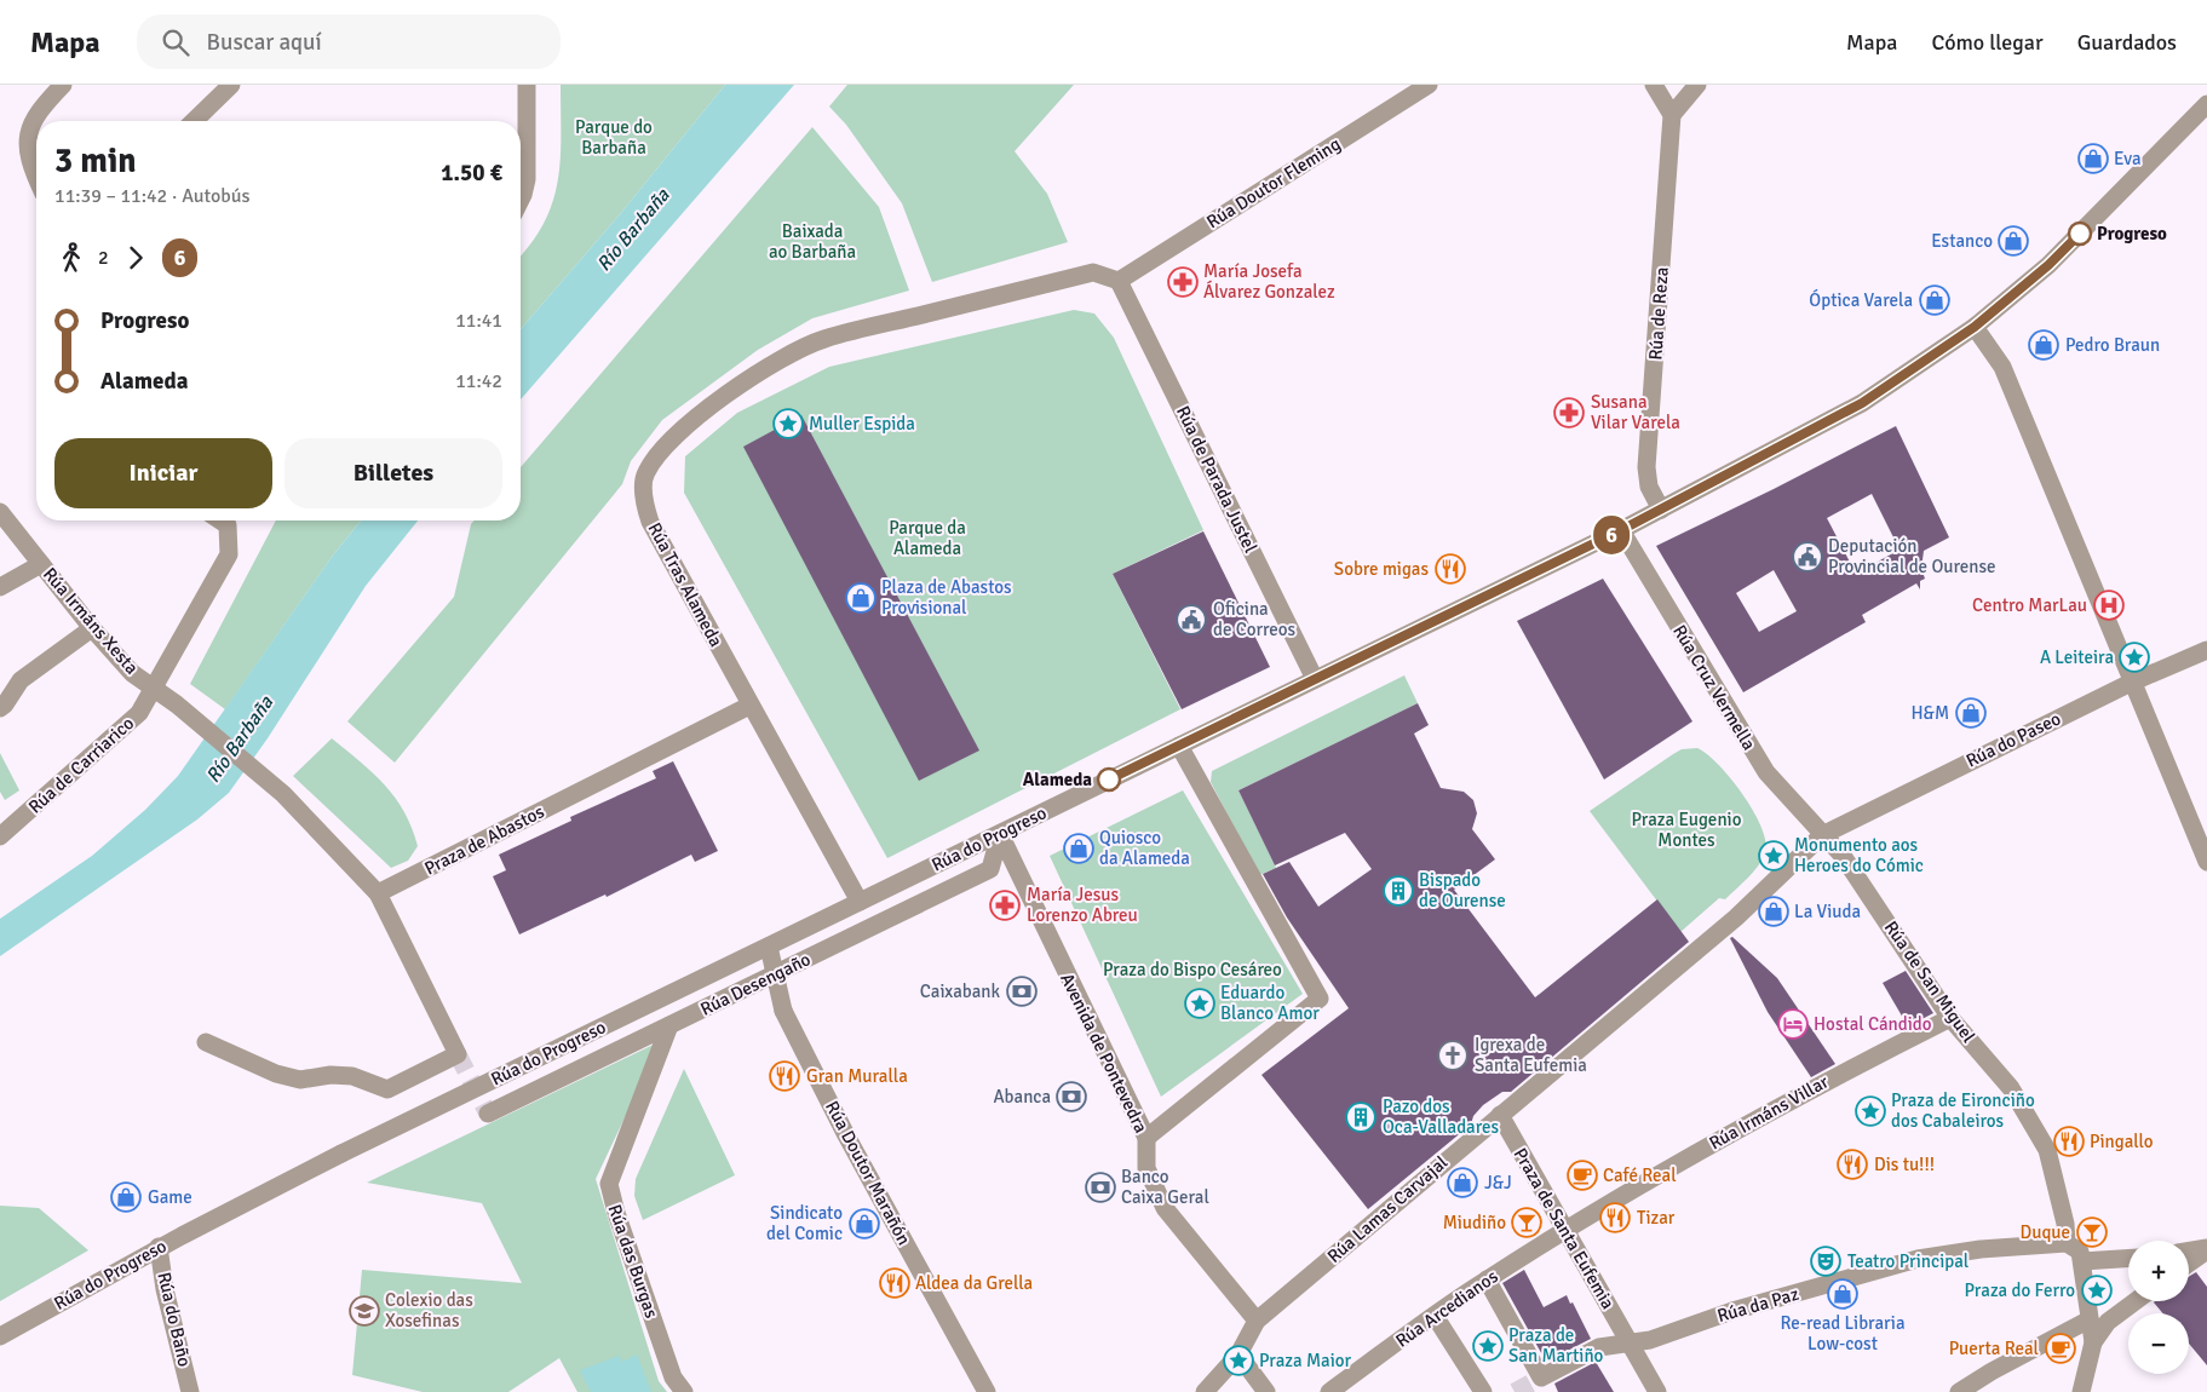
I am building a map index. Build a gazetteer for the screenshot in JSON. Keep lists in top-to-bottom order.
{
  "streets": {
    "street": [
      "Rúa Doutor Fleming",
      "Rúa de Reza",
      "Rúa de Parada Justel",
      "Rúa Tras Alameda",
      "Rúa Irmáns Xesta",
      "Rúa Cruz Vermella",
      "Rúa do Paseo",
      "Rúa de Carriarico",
      "Rúa do Progreso",
      "Praza de Abastos",
      "Rúa de San Miguel",
      "Rúa Desengaño",
      "Avenida de Pontevedra",
      "Rúa Irmáns Villar",
      "Rúa Doutor Marañón",
      "Rúa Lamas Carvajal",
      "Praza de Santa Eufemia",
      "Rúa das Burgas",
      "Rúa da Paz",
      "Rúa Arcedianos",
      "Rúa do Baño"
    ]
  },
  "crossings": [
    ["Rúa Doutor Fleming", "Rúa de Parada Justel"],
    ["Rúa Doutor Fleming", "Rúa Tras Alameda"],
    ["Rúa de Reza", "Rúa do Progreso"],
    ["Rúa de Parada Justel", "Rúa Tras Alameda"],
    ["Rúa de Parada Justel", "Rúa do Progreso"],
    ["Rúa Tras Alameda", "Rúa do Progreso"],
    ["Rúa Tras Alameda", "Praza de Abastos"],
    ["Rúa Irmáns Xesta", "Rúa de Carriarico"],
    ["Rúa Irmáns Xesta", "Praza de Abastos"],
    ["Rúa Cruz Vermella", "Rúa do Paseo"],
    ["Rúa Cruz Vermella", "Rúa do Progreso"],
    ["Rúa Cruz Vermella", "Rúa de San Miguel"],
    ["Rúa Cruz Vermella", "Rúa Lamas Carvajal"],
    ["Rúa do Paseo", "Rúa de San Miguel"],
    ["Rúa do Paseo", "Rúa Lamas Carvajal"],
    ["Rúa do Progreso", "Rúa Desengaño"],
    ["Rúa do Progreso", "Avenida de Pontevedra"],
    ["Rúa do Progreso", "Rúa Doutor Marañón"],
    ["Rúa do Progreso", "Rúa do Baño"],
    ["Rúa de San Miguel", "Rúa Irmáns Villar"],
    ["Rúa de San Miguel", "Rúa Lamas Carvajal"],
    ["Rúa de San Miguel", "Rúa da Paz"],
    ["Rúa Desengaño", "Avenida de Pontevedra"],
    ["Rúa Desengaño", "Rúa das Burgas"],
    ["Avenida de Pontevedra", "Rúa Lamas Carvajal"],
    ["Rúa Irmáns Villar", "Praza de Santa Eufemia"],
    ["Rúa Irmáns Villar", "Rúa Arcedianos"],
    ["Rúa Lamas Carvajal", "Praza de Santa Eufemia"],
    ["Praza de Santa Eufemia", "Rúa da Paz"],
    ["Praza de Santa Eufemia", "Rúa Arcedianos"],
    ["Rúa da Paz", "Rúa Arcedianos"]
  ],
  "water": ["Río Barbaña"],
  "parks": [
    "Parque do Barbaña",
    "Baixada ao Barbaña",
    "Parque da Alameda",
    "Praza Eugenio Montes",
    "Praza do Bispo Cesáreo"
  ],
  "places": {
    "shop": [
      "Eva",
      "Estanco",
      "Óptica Varela",
      "Pedro Braun",
      "Plaza de Abastos Provisional",
      "H&M",
      "Quiosco da Alameda",
      "La Viuda",
      "J&J",
      "Game",
      "Sindicato del Comic",
      "Re-read Libraria Low-cost"
    ],
    "other": ["Progreso", "Alameda"],
    "pharmacy": ["María Josefa Álvarez Gonzalez", "Susana Vilar Varela", "María Jesus Lorenzo Abreu"],
    "place": [
      "Muller Espida",
      "A Leiteira",
      "Monumento aos Heroes do Cómic",
      "Eduardo Blanco Amor",
      "Praza de Eironciño dos Cabaleiros",
      "Praza do Ferro",
      "Praza de San Martiño",
      "Praza Maior"
    ],
    "public building": ["Deputación Provincial de Ourense", "Oficina de Correos"],
    "restaurant": [
      "Sobre migas",
      "Gran Muralla",
      "Pingallo",
      "Dis tu!!!",
      "Tizar",
      "Aldea da Grella"
    ],
    "hospital": ["Centro MarLau"],
    "building": ["Bispado de Ourense", "Pazo dos Oca-Valladares"],
    "bank": ["Caixabank", "Abanca", "Banco Caixa Geral"],
    "hotel": ["Hostal Cándido"],
    "church": ["Igrexa de Santa Eufemia"],
    "cafe": ["Café Real", "Puerta Real"],
    "bar": ["Miudiño", "Duque"],
    "theatre": ["Teatro Principal"],
    "school or university": ["Colexio das Xosefinas"]
  },
  "lines": ["bus line 6"],
  "page": {
    "header": "Mapa",
    "search": "Buscar aquí",
    "nav": ["Mapa", "Cómo llegar", "Guardados"],
    "on_map": "6",
    "heading": ["3 min", "11:39 – 11:42 · Autobús", "1.50 €"],
    "legs": ["2", "6"],
    "list": [
      {
        "name": "Progreso",
        "value": "11:41"
      },
      {
        "name": "Alameda",
        "value": "11:42"
      }
    ],
    "buttons": ["Iniciar", "Billetes"],
    "map_buttons": ["+", "−"]
  }
}
